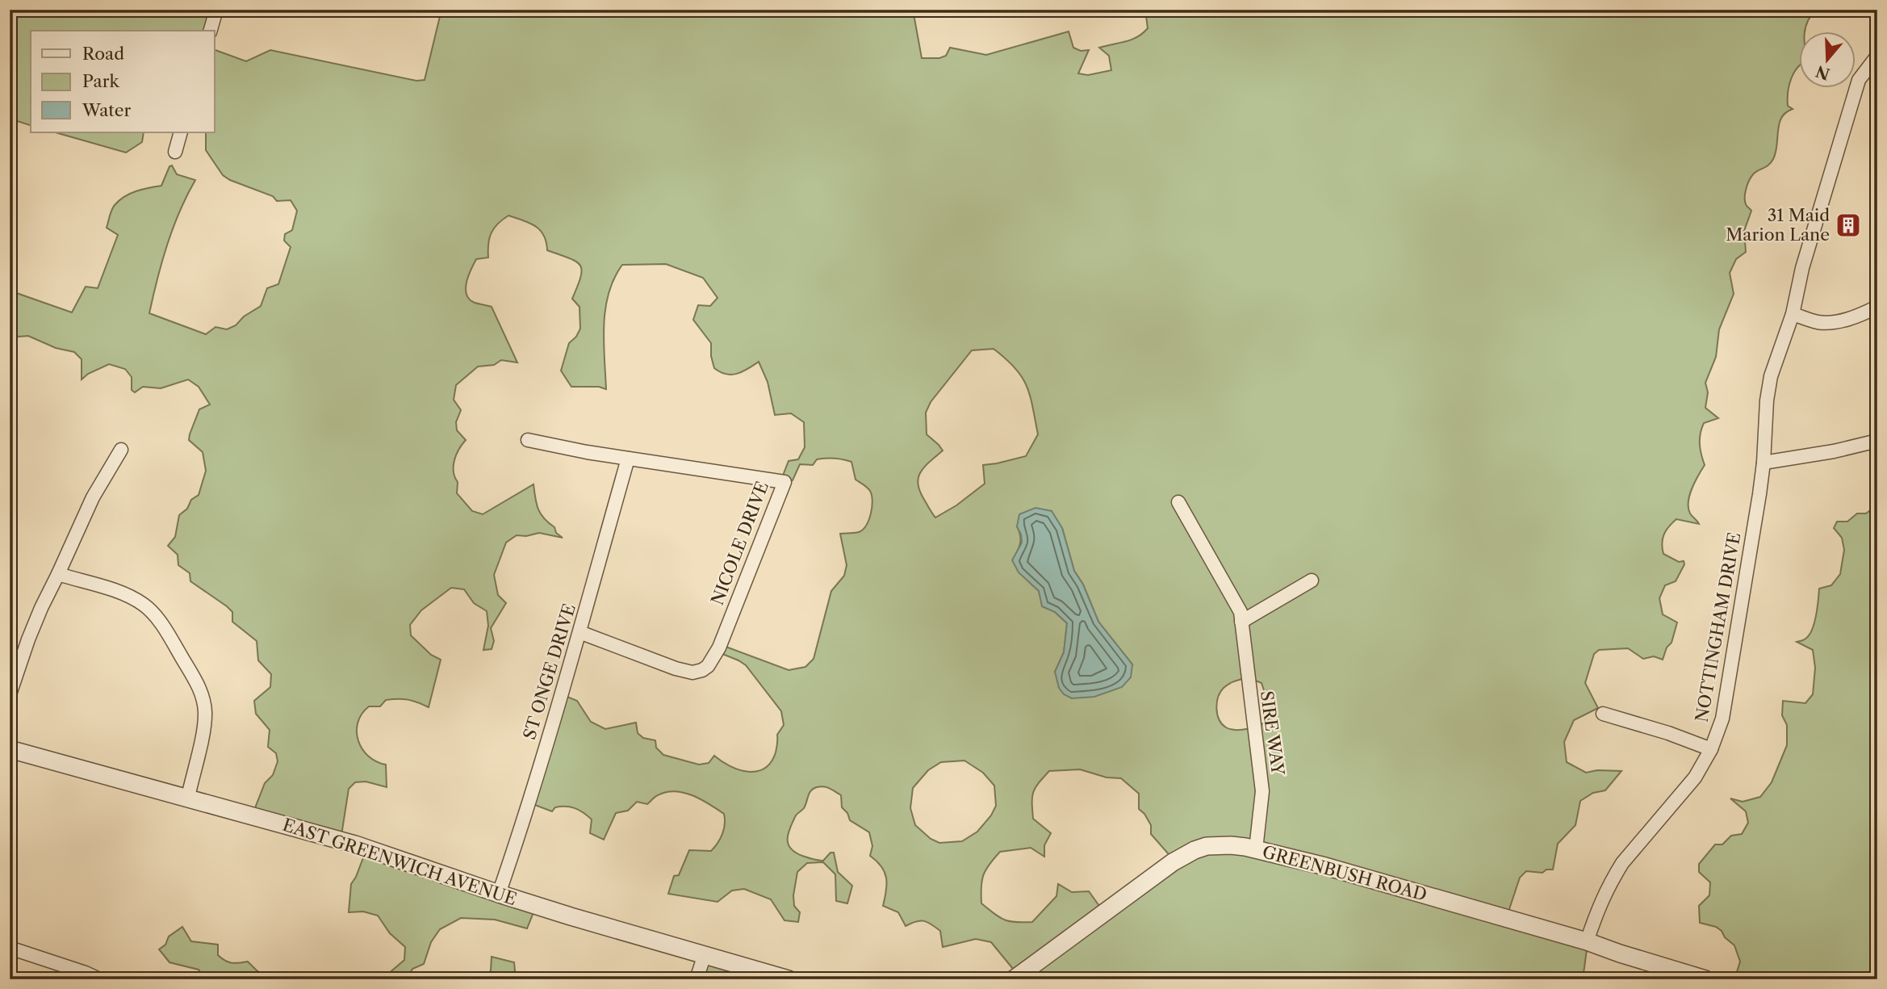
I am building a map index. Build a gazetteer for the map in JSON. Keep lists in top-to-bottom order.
{
  "streets": {
    "street": [
      "NICOLE DRIVE",
      "NOTTINGHAM DRIVE",
      "ST ONGE DRIVE",
      "SIRE WAY",
      "EAST GREENWICH AVENUE",
      "GREENBUSH ROAD"
    ]
  },
  "crossings": [
    ["NICOLE DRIVE", "ST ONGE DRIVE"],
    ["NOTTINGHAM DRIVE", "GREENBUSH ROAD"],
    ["ST ONGE DRIVE", "EAST GREENWICH AVENUE"],
    ["SIRE WAY", "GREENBUSH ROAD"]
  ],
  "places": {
    "building": ["31 Maid Marion Lane"]
  },
  "legend": ["Road", "Park", "Water"],
  "north": "bottom"
}
